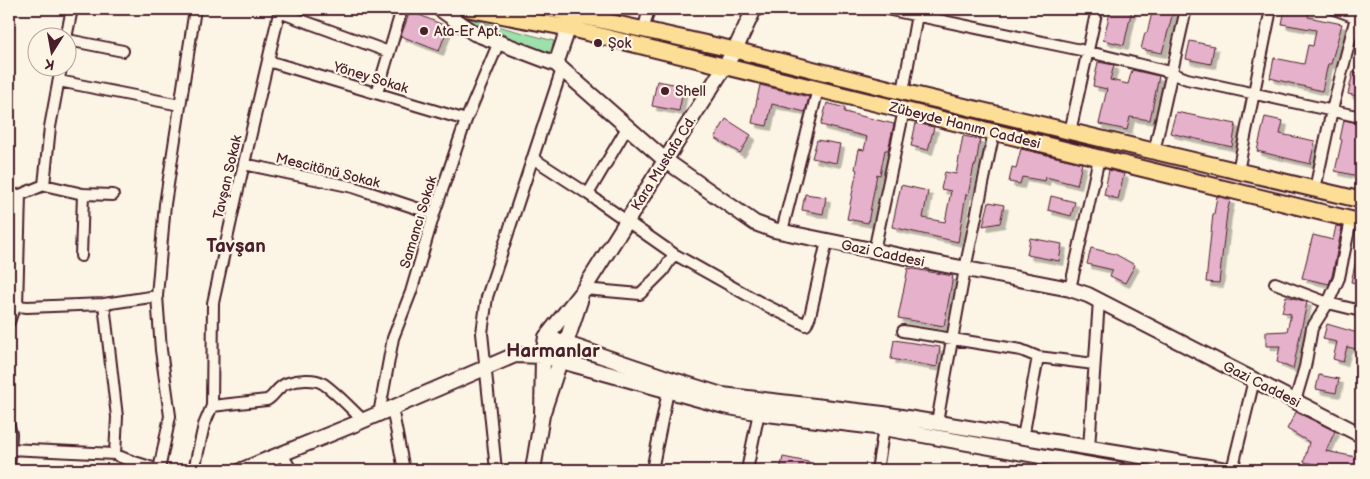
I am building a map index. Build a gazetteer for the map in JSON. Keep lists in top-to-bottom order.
{
  "streets": {
    "main road": ["Zübeyde Hanım Caddesi"],
    "street": [
      "Yöney Sokak",
      "Kara Mustafa Cd.",
      "Mescitönü Sokak",
      "Tavşan Sokak",
      "Samancı Sokak",
      "Gazi Caddesi"
    ]
  },
  "crossings": [
    ["Yöney Sokak", "Tavşan Sokak"],
    ["Yöney Sokak", "Samancı Sokak"],
    ["Zübeyde Hanım Caddesi", "Kara Mustafa Cd."],
    ["Kara Mustafa Cd.", "Gazi Caddesi"],
    ["Mescitönü Sokak", "Tavşan Sokak"],
    ["Mescitönü Sokak", "Samancı Sokak"],
    ["Samancı Sokak", "Gazi Caddesi"]
  ],
  "districts": ["Tavşan", "Harmanlar"],
  "places": ["Ata-Er Apt.", "Şok", "Shell"],
  "north": "bottom"
}
